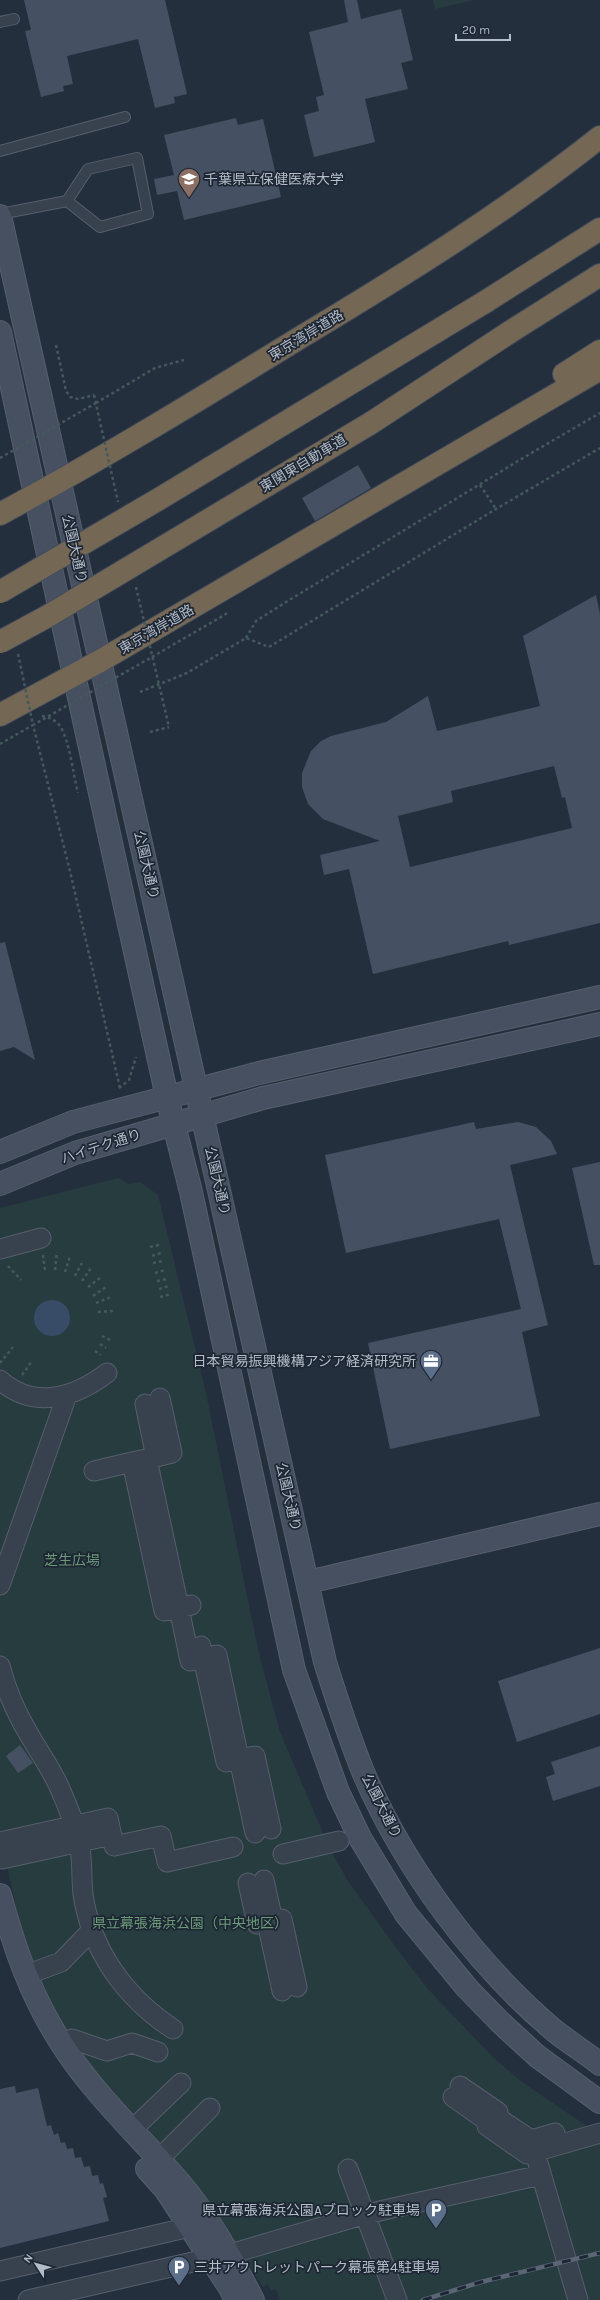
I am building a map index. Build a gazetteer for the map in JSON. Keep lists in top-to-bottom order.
{
  "streets": {
    "highway": ["東京湾岸道路", "東関東自動車道"],
    "street": ["公園大通り", "ハイテク通り"]
  },
  "crossings": [
    ["東京湾岸道路", "公園大通り"],
    ["公園大通り", "ハイテク通り"]
  ],
  "parks": ["芝生広場", "県立幕張海浜公園（中央地区）"],
  "places": {
    "school or university": ["千葉県立保健医療大学"],
    "office": ["日本貿易振興機構アジア経済研究所"],
    "parking": ["県立幕張海浜公園Aブロック駐車場", "三井アウトレットパーク幕張第4駐車場"]
  },
  "scale_bar": "20 m",
  "north": "top left"
}
